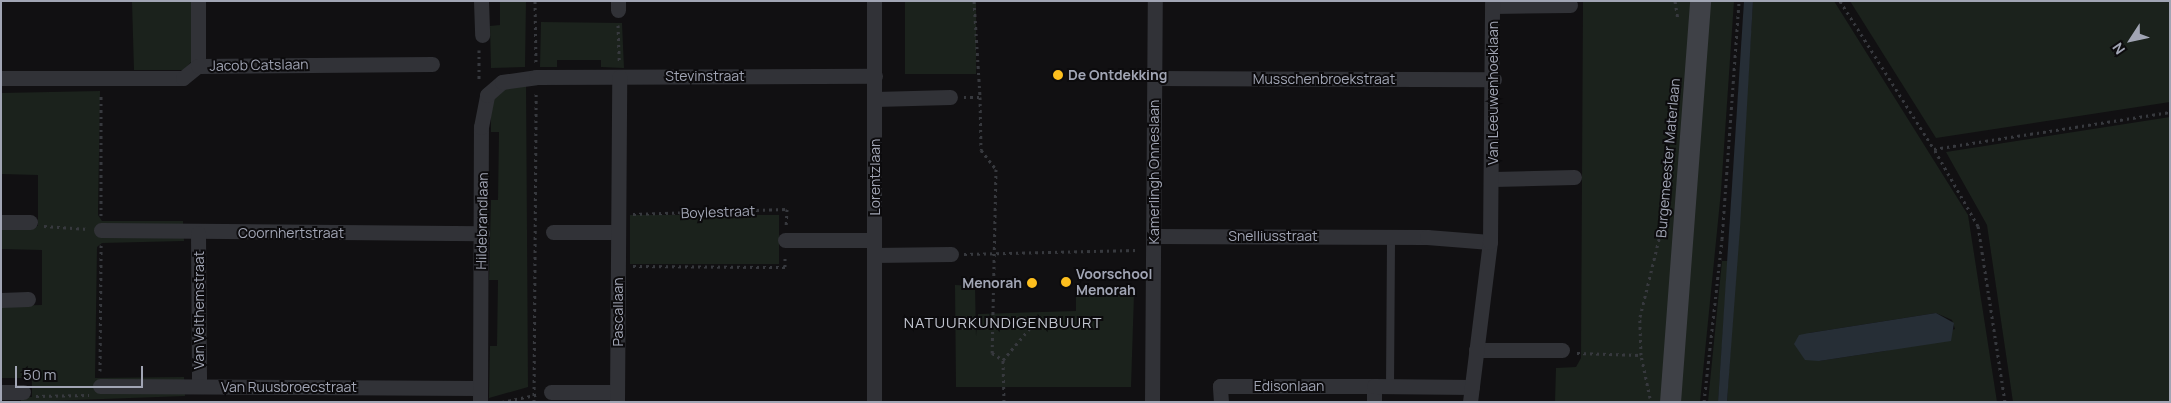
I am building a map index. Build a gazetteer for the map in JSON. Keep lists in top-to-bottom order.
{
  "streets": {
    "main road": ["Burgemeester Materlaan"],
    "street": [
      "Jacob Catslaan",
      "Stevinstraat",
      "Musschenbroekstraat",
      "Van Leeuwenhoeklaan",
      "Kamerlingh Onneslaan",
      "Lorentzlaan",
      "Hildebrandlaan",
      "Coornhertstraat",
      "Snelliusstraat",
      "Van Velthemstraat",
      "Pascallaan",
      "Edisonlaan",
      "Van Ruusbroecstraat"
    ],
    "path": ["Boylestraat"]
  },
  "crossings": [
    ["Stevinstraat", "Lorentzlaan"],
    ["Stevinstraat", "Pascallaan"],
    ["Musschenbroekstraat", "Van Leeuwenhoeklaan"],
    ["Musschenbroekstraat", "Kamerlingh Onneslaan"],
    ["Van Leeuwenhoeklaan", "Snelliusstraat"],
    ["Van Leeuwenhoeklaan", "Edisonlaan"],
    ["Kamerlingh Onneslaan", "Snelliusstraat"],
    ["Boylestraat", "Pascallaan"],
    ["Hildebrandlaan", "Coornhertstraat"],
    ["Hildebrandlaan", "Van Ruusbroecstraat"],
    ["Coornhertstraat", "Van Velthemstraat"],
    ["Van Velthemstraat", "Van Ruusbroecstraat"]
  ],
  "districts": ["NATUURKUNDIGENBUURT"],
  "places": ["De Ontdekking", "Voorschool Menorah", "Menorah"],
  "scale_bar": "50 m",
  "north": "bottom left"
}
